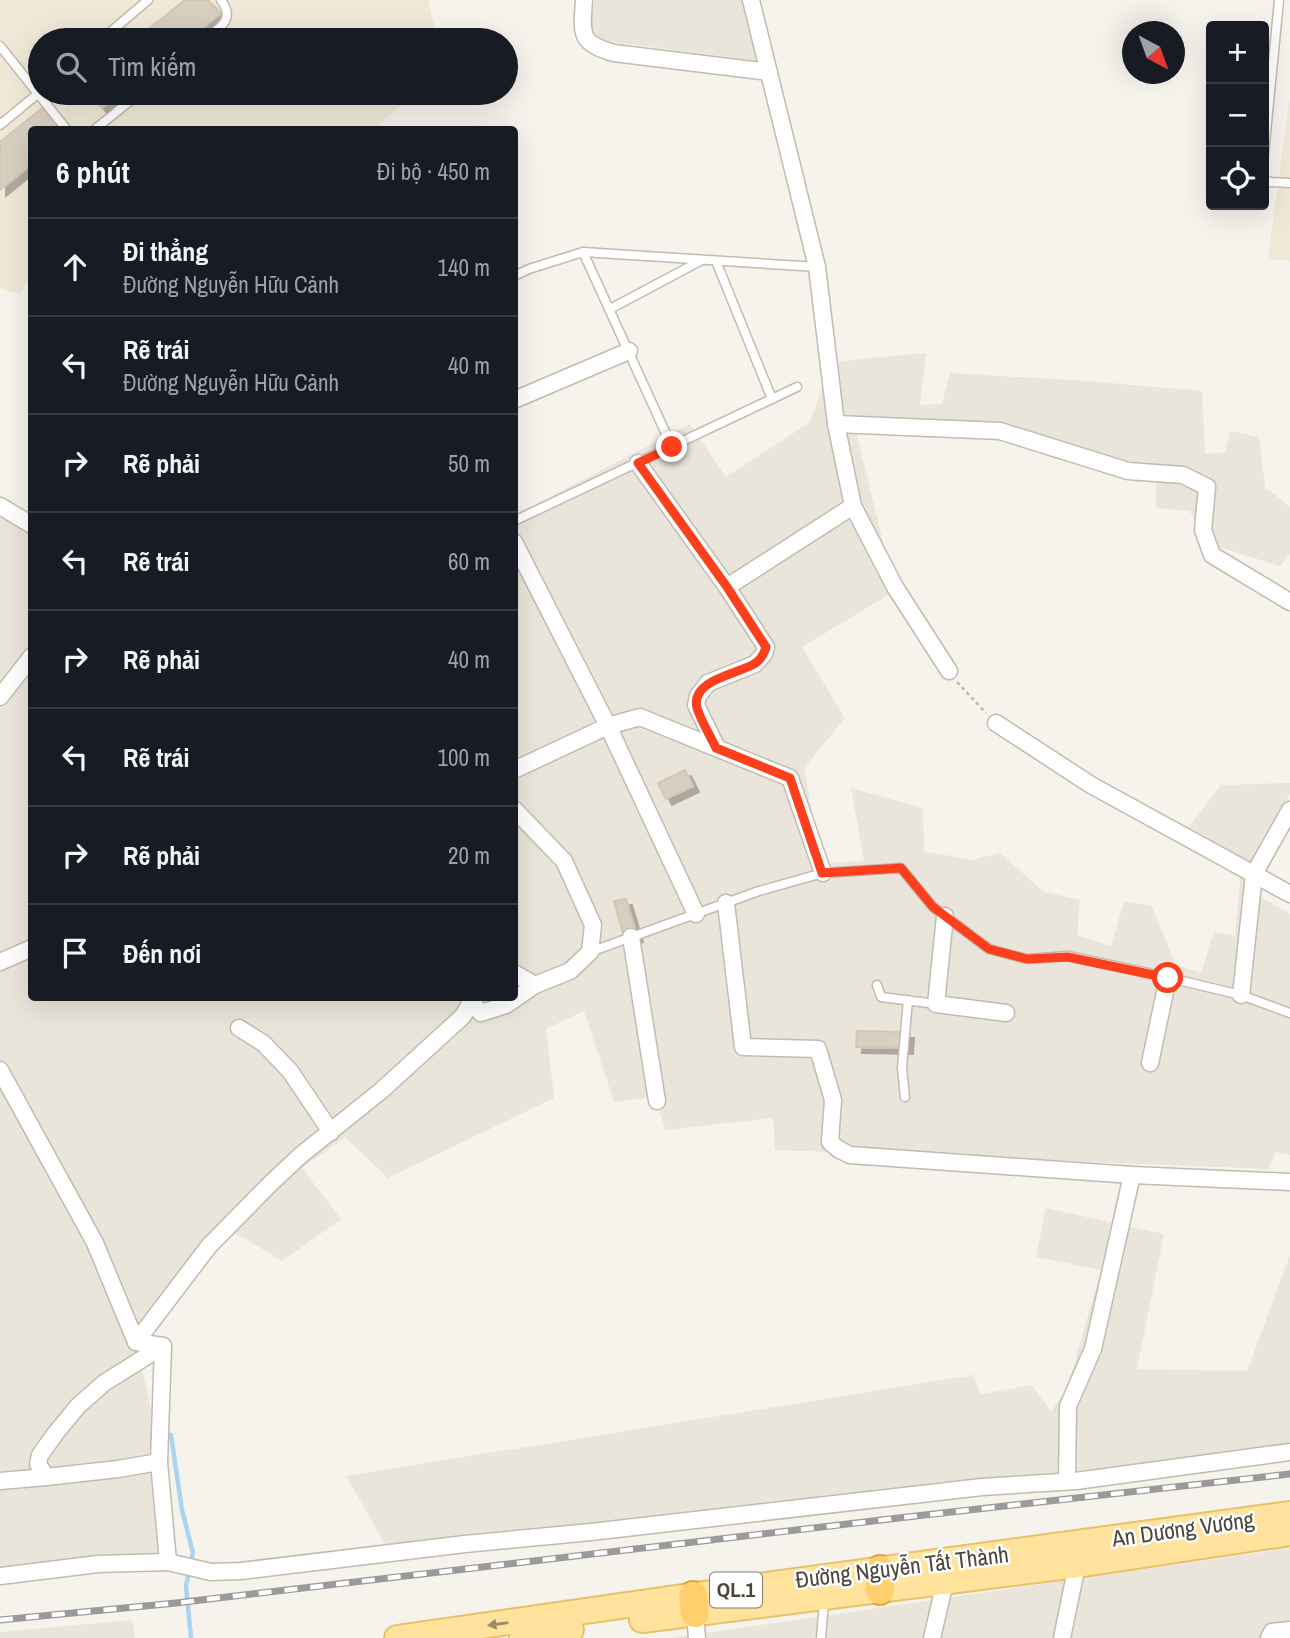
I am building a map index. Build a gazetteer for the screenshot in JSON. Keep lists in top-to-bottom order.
{
  "streets": {
    "main road": ["An Dương Vương", "Đường Nguyễn Tất Thành", "QL.1"]
  },
  "crossings": [
    ["An Dương Vương", "Đường Nguyễn Tất Thành"]
  ],
  "north": "bottom right",
  "page": {
    "map_buttons": ["+", "−"],
    "search": "Tìm kiếm",
    "heading": ["6 phút", "Đi bộ · 450 m"],
    "list": [
      ["Đi thẳng", "Đường Nguyễn Hữu Cảnh", "140 m"],
      ["Rẽ trái", "Đường Nguyễn Hữu Cảnh", "40 m"],
      ["Rẽ phải", "50 m"],
      ["Rẽ trái", "60 m"],
      ["Rẽ phải", "40 m"],
      ["Rẽ trái", "100 m"],
      ["Rẽ phải", "20 m"],
      "Đến nơi"
    ]
  }
}
